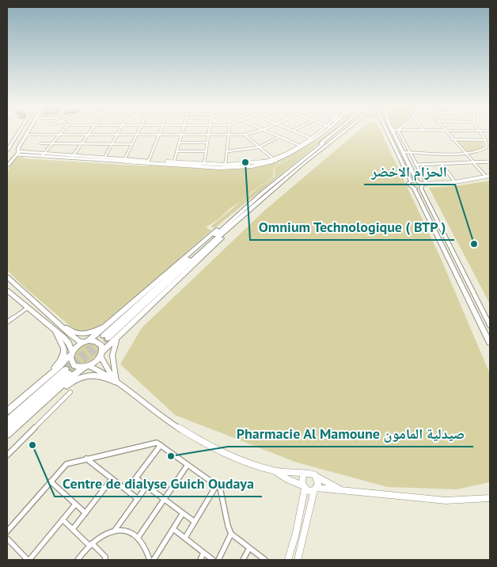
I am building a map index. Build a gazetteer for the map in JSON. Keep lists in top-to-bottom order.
{
  "places": [
    "Omnium Technologique ( BTP )",
    "الحزام الاخضر",
    "Centre de dialyse Guich Oudaya",
    "Pharmacie Al Mamoune صيدلية المامون"
  ]
}
